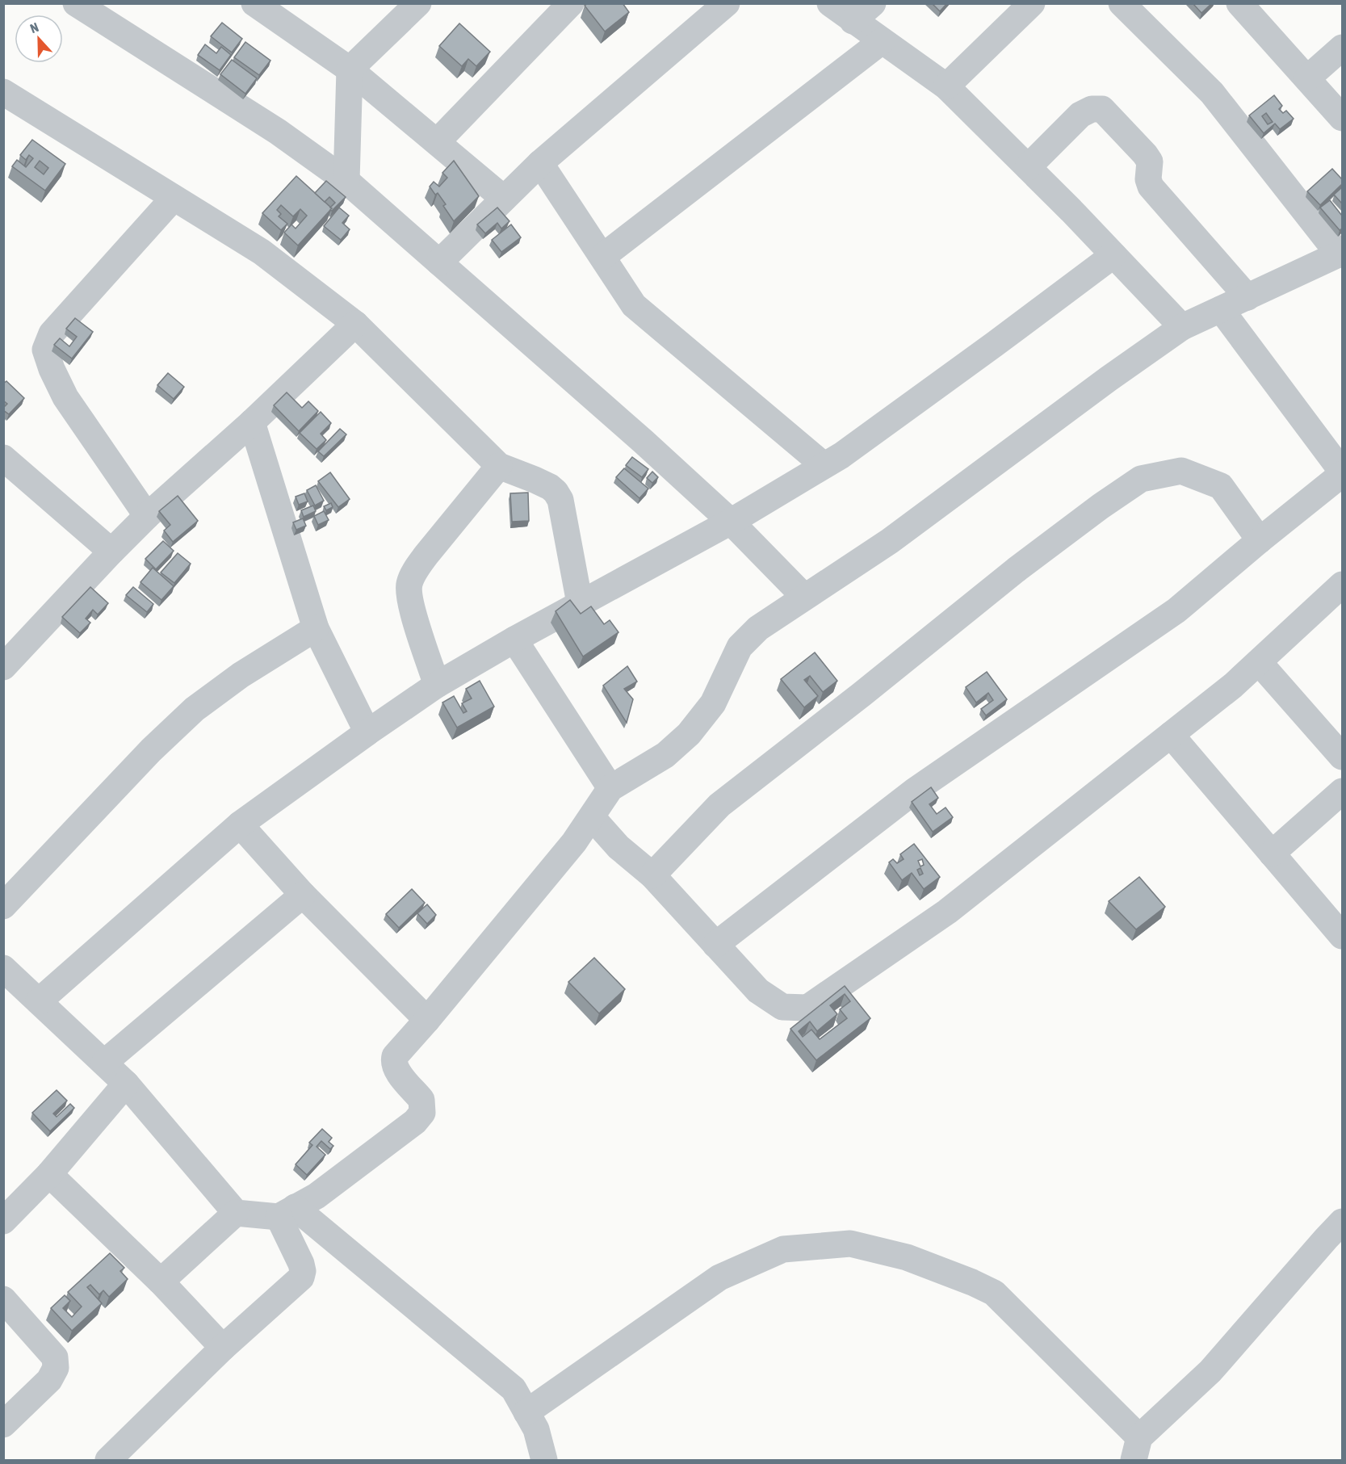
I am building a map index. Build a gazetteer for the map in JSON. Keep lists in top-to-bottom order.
{
  "north": "top"
}
